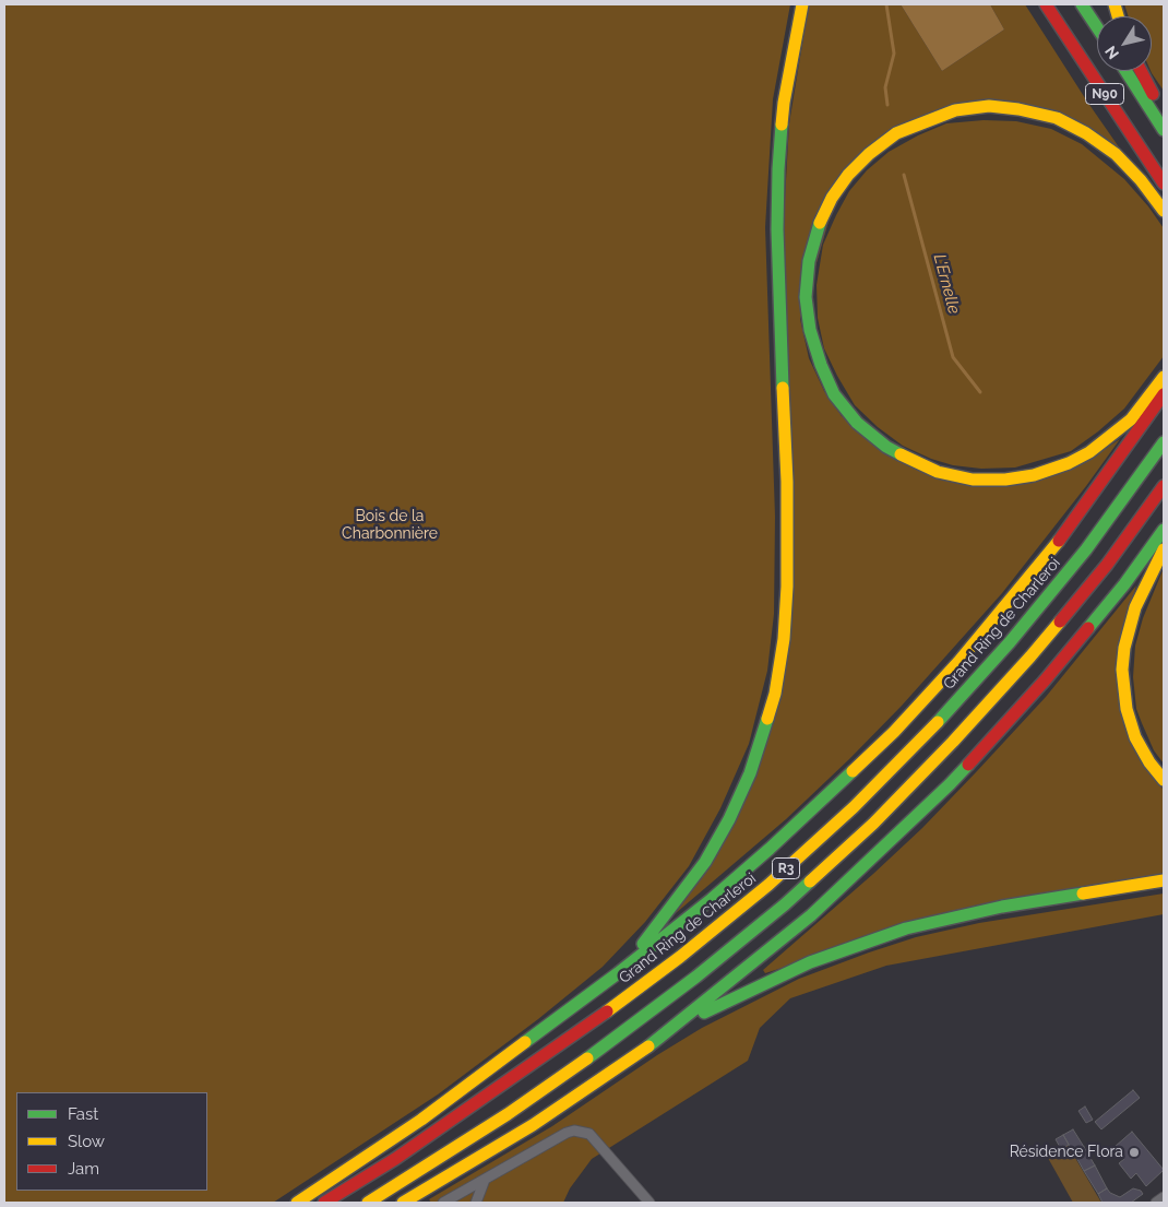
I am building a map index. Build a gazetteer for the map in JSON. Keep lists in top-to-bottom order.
{
  "streets": {
    "highway": ["N90", "Grand Ring de Charleroi", "R3"]
  },
  "water": ["L'Ernelle"],
  "parks": ["Bois de la Charbonnière"],
  "places": ["Résidence Flora"],
  "legend": ["Fast", "Slow", "Jam"],
  "north": "bottom left"
}
